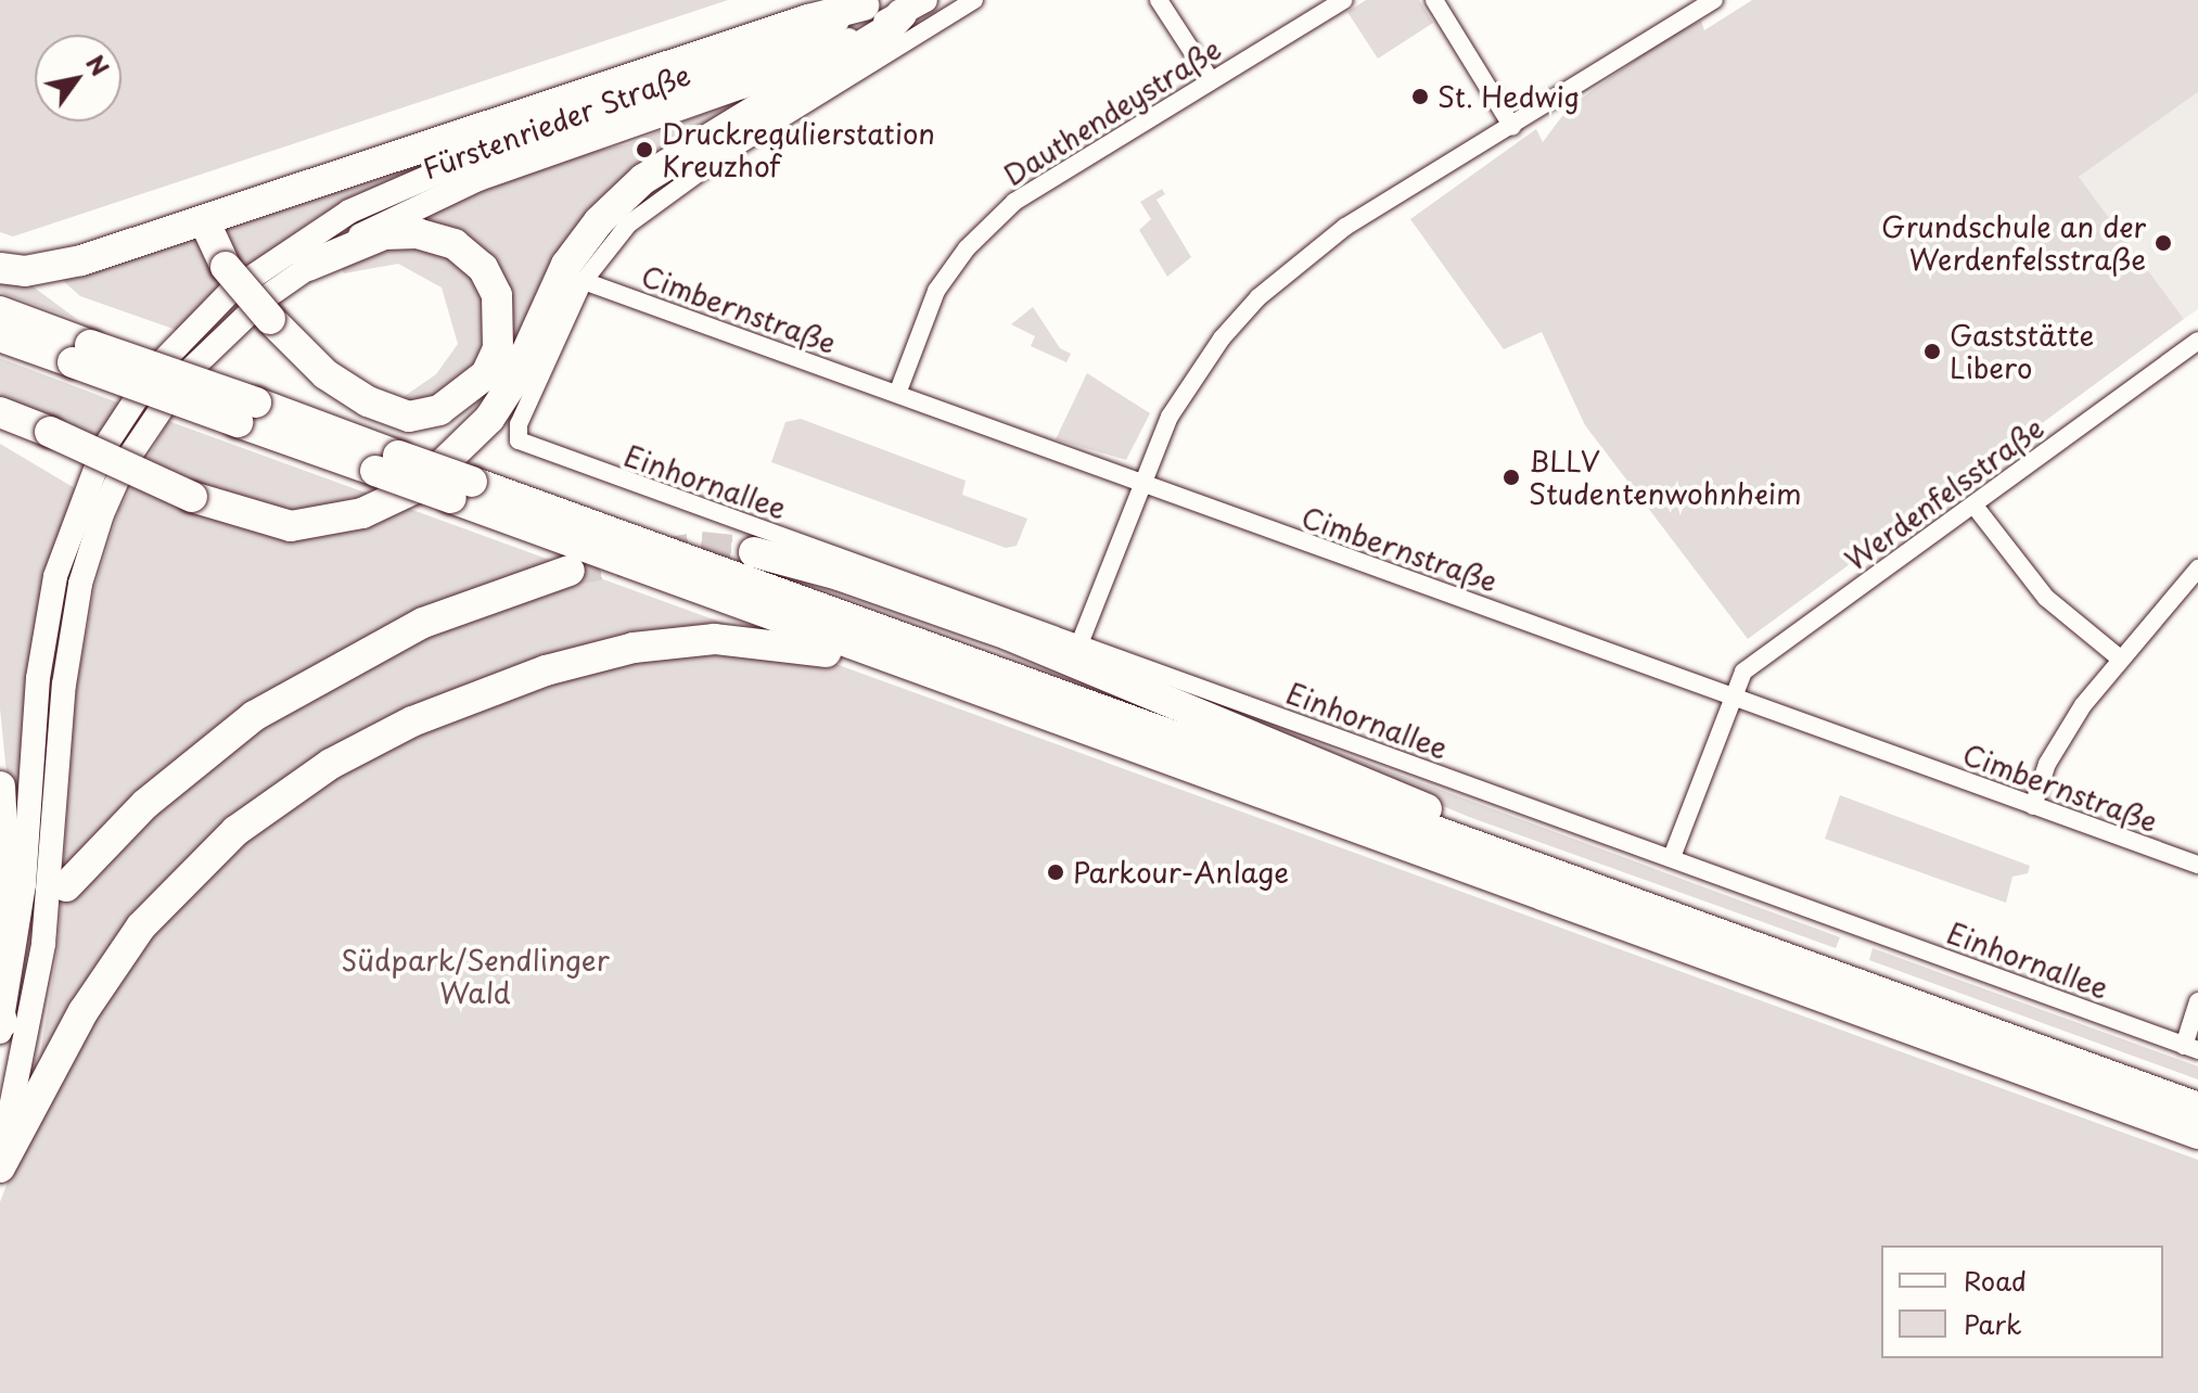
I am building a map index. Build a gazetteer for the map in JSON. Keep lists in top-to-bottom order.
{
  "streets": {
    "main road": ["Fürstenrieder Straße"],
    "street": [
      "Dauthendeystraße",
      "Cimbernstraße",
      "Einhornallee",
      "Werdenfelsstraße"
    ]
  },
  "crossings": [
    ["Dauthendeystraße", "Cimbernstraße"],
    ["Fürstenrieder Straße", "Cimbernstraße"],
    ["Fürstenrieder Straße", "Einhornallee"],
    ["Cimbernstraße", "Werdenfelsstraße"],
    ["Einhornallee", "Werdenfelsstraße"]
  ],
  "parks": ["Südpark/Sendlinger Wald"],
  "places": [
    "St. Hedwig",
    "Druckregulierstation Kreuzhof",
    "Grundschule an der Werdenfelsstraße",
    "Gaststätte Libero",
    "BLLV Studentenwohnheim",
    "Parkour-Anlage"
  ],
  "legend": ["Road", "Park"],
  "north": "top right"
}
